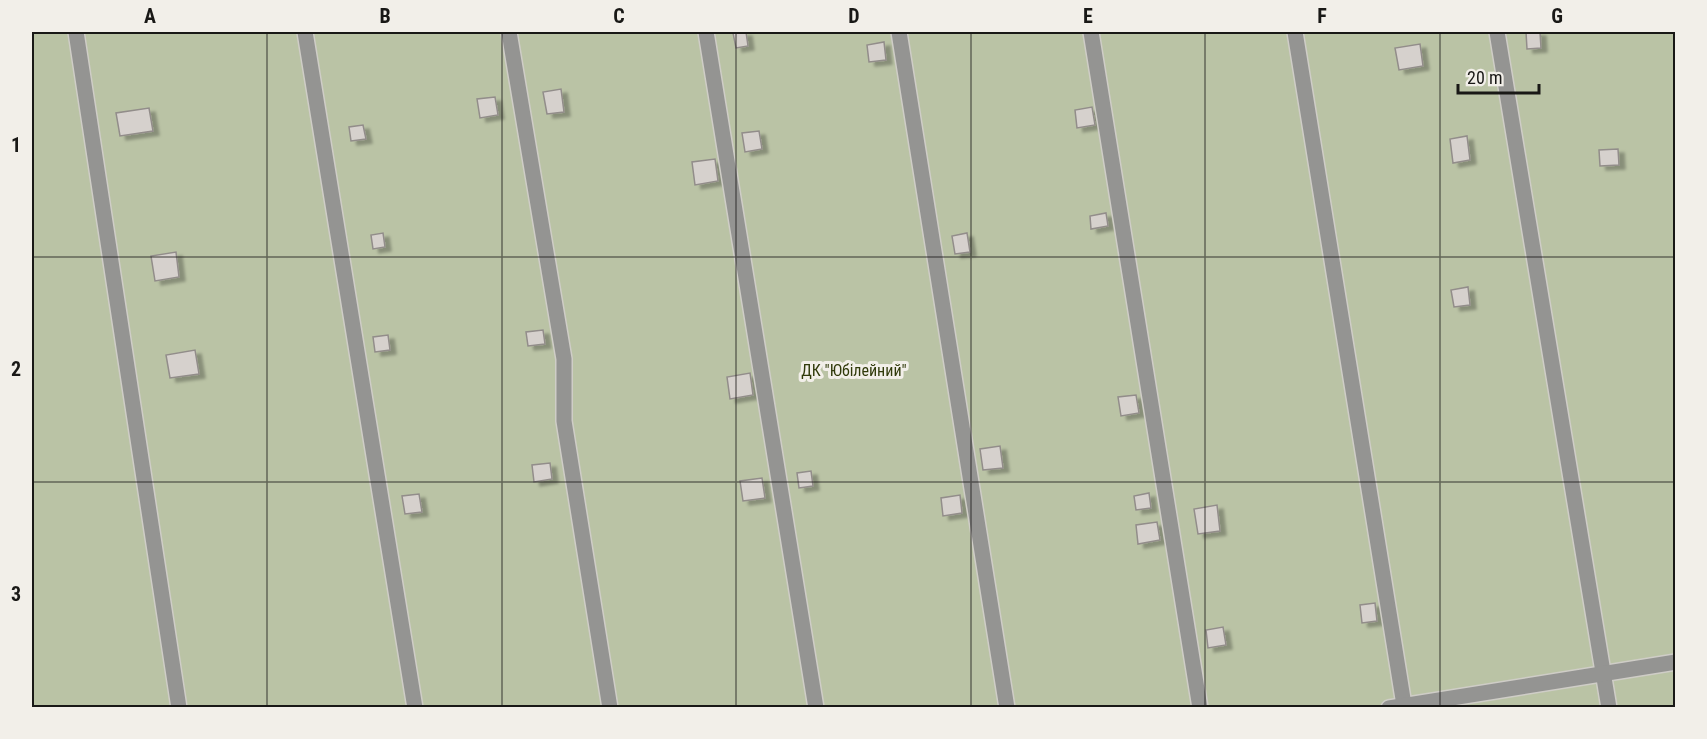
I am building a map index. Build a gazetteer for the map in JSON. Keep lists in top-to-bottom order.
{
  "parks": ["ДК \"Юбілейний\""],
  "scale_bar": "20 m",
  "grid": {
    "columns": [
      "A",
      "B",
      "C",
      "D",
      "E",
      "F",
      "G"
    ],
    "rows": ["1", "2", "3"]
  }
}
